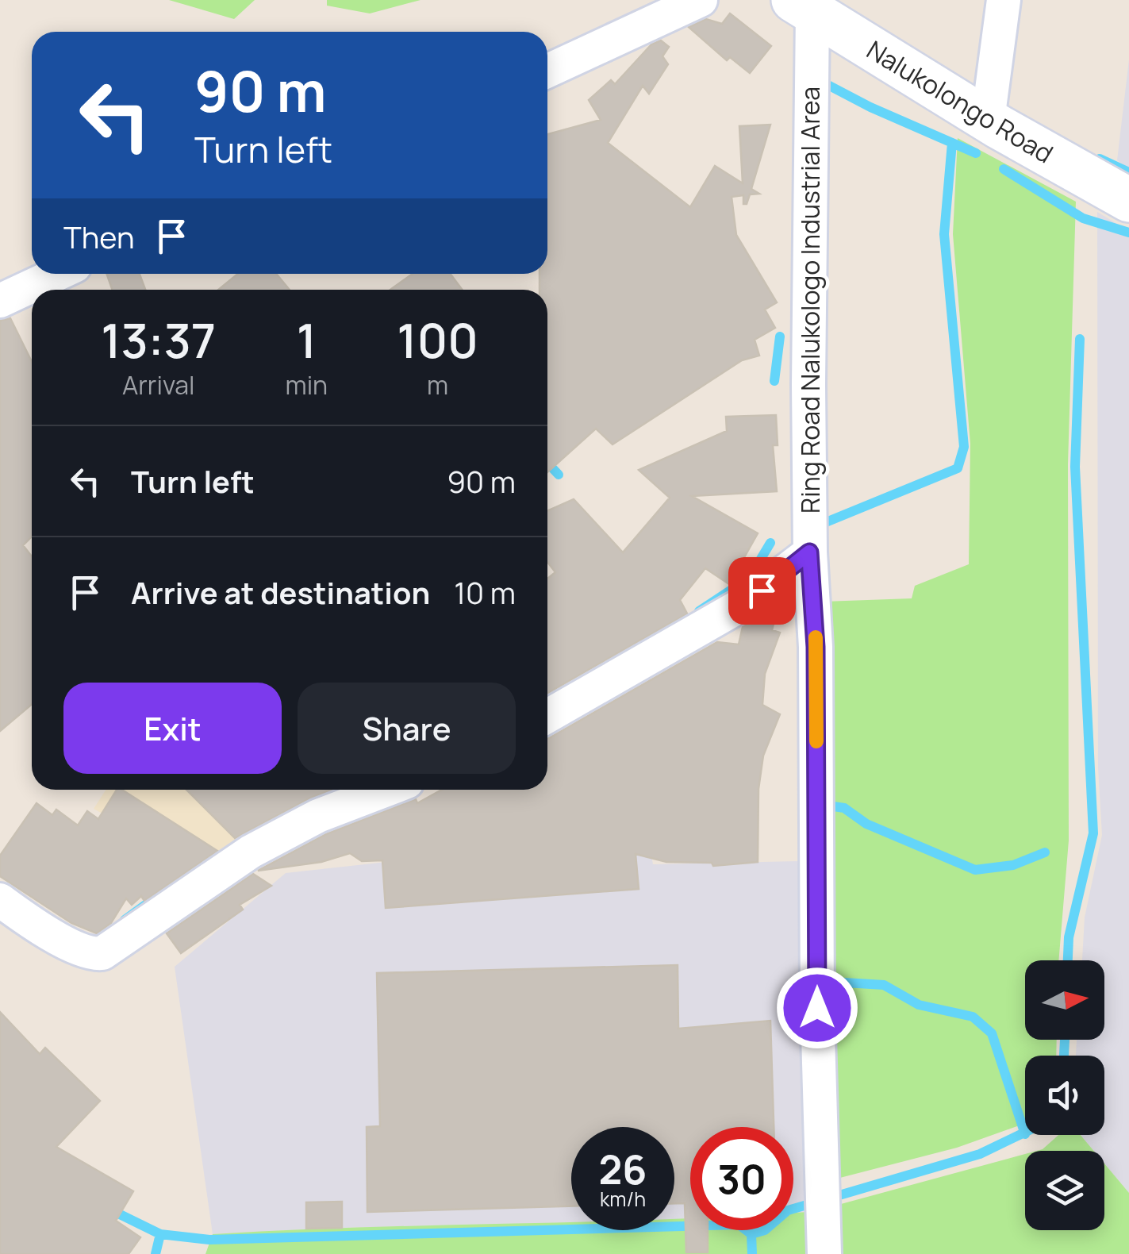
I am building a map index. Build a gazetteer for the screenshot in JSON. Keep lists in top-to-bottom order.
{
  "streets": {
    "street": ["Nalukolongo Road", "Ring Road Nalukologo Industrial Area"]
  },
  "crossings": [
    ["Nalukolongo Road", "Ring Road Nalukologo Industrial Area"]
  ],
  "north": "right",
  "page": {
    "turn": ["90 m", "Turn left"],
    "then": "Then",
    "eta": [
      "13:37",
      "Arrival",
      "1",
      "min",
      "100",
      "m"
    ],
    "list": [
      {
        "name": "Turn left",
        "value": "90 m"
      },
      {
        "name": "Arrive at destination",
        "value": "10 m"
      }
    ],
    "buttons": ["Exit", "Share"],
    "speed": "26 km/h",
    "limit": "30"
  }
}
